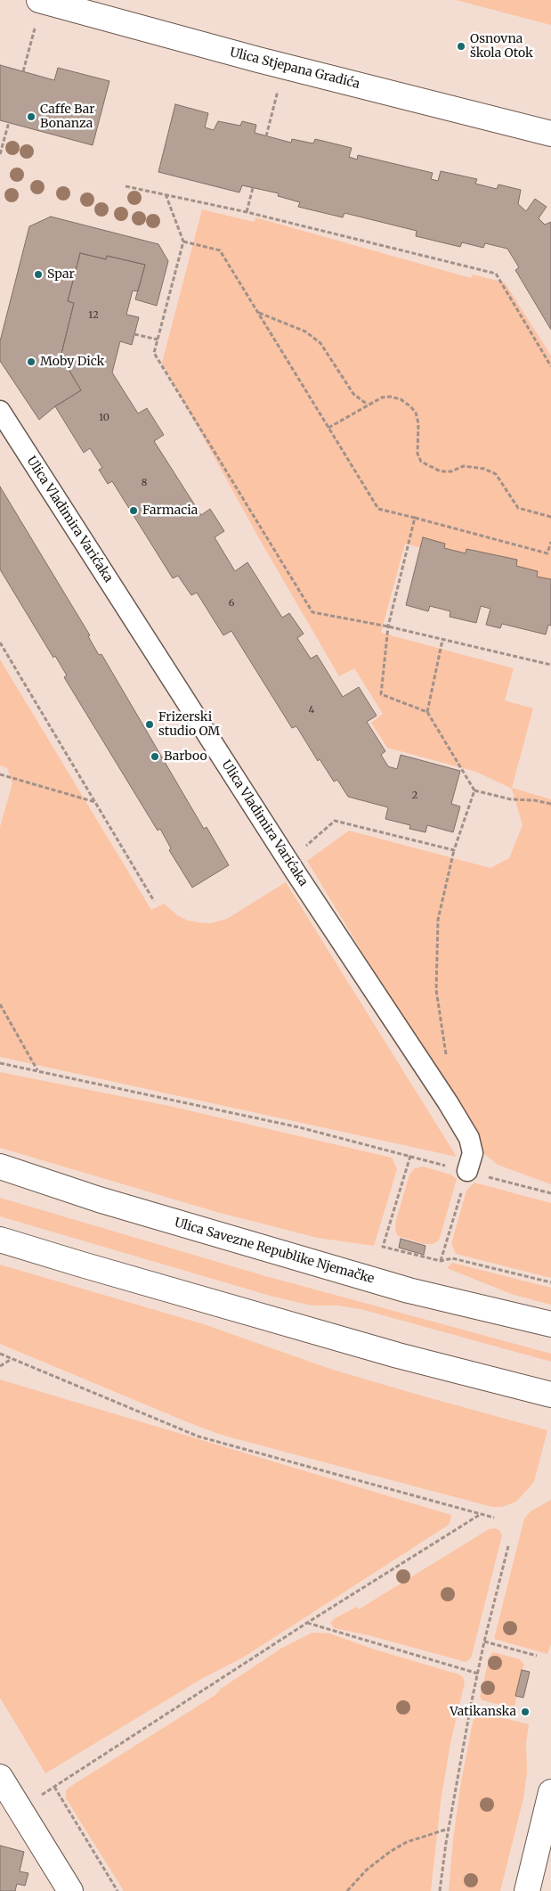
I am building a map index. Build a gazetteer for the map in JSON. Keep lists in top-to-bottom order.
{
  "streets": {
    "main road": ["Ulica Stjepana Gradića", "Ulica Savezne Republike Njemačke"],
    "street": ["Ulica Vladimira Varićaka"]
  },
  "places": [
    "Osnovna škola Otok",
    "Caffe Bar Bonanza",
    "Spar",
    "Moby Dick",
    "Farmacia",
    "Frizerski studio OM",
    "Barboo",
    "Vatikanska"
  ],
  "house_numbers": [
    "12",
    "10",
    "8",
    "6",
    "4",
    "2"
  ]
}
